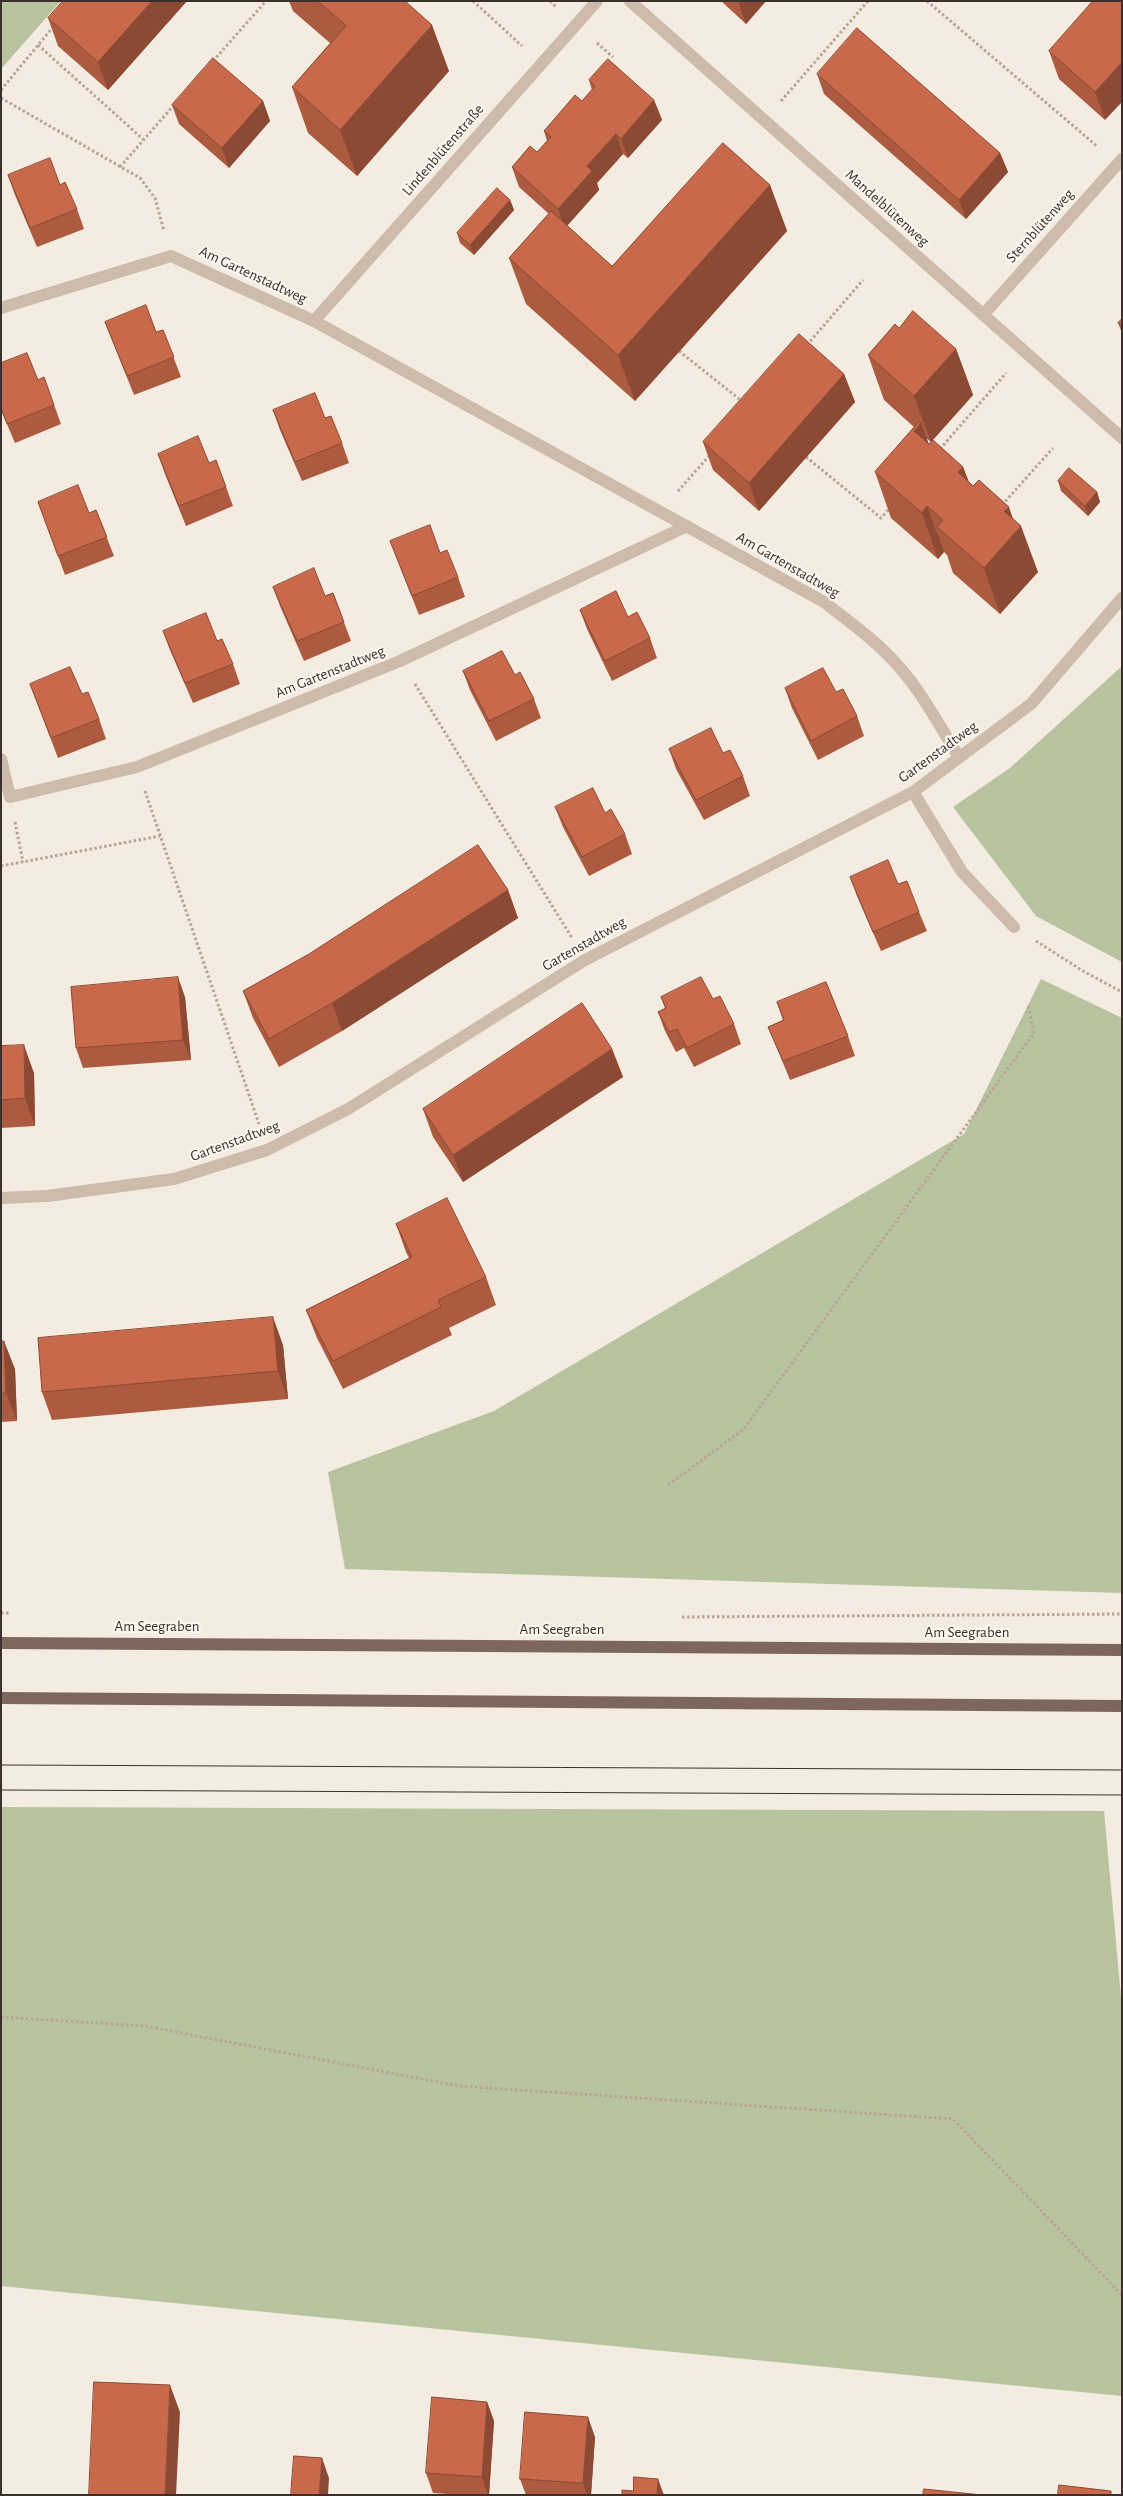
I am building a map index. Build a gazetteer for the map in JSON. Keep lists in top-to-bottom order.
{
  "streets": {
    "main road": ["Am Seegraben"],
    "street": [
      "Lindenblütenstraße",
      "Mandelblütenweg",
      "Sternblütenweg",
      "Am Gartenstadtweg",
      "Gartenstadtweg"
    ]
  },
  "crossings": [
    ["Lindenblütenstraße", "Am Gartenstadtweg"],
    ["Mandelblütenweg", "Sternblütenweg"],
    ["Am Gartenstadtweg", "Gartenstadtweg"]
  ]
}
